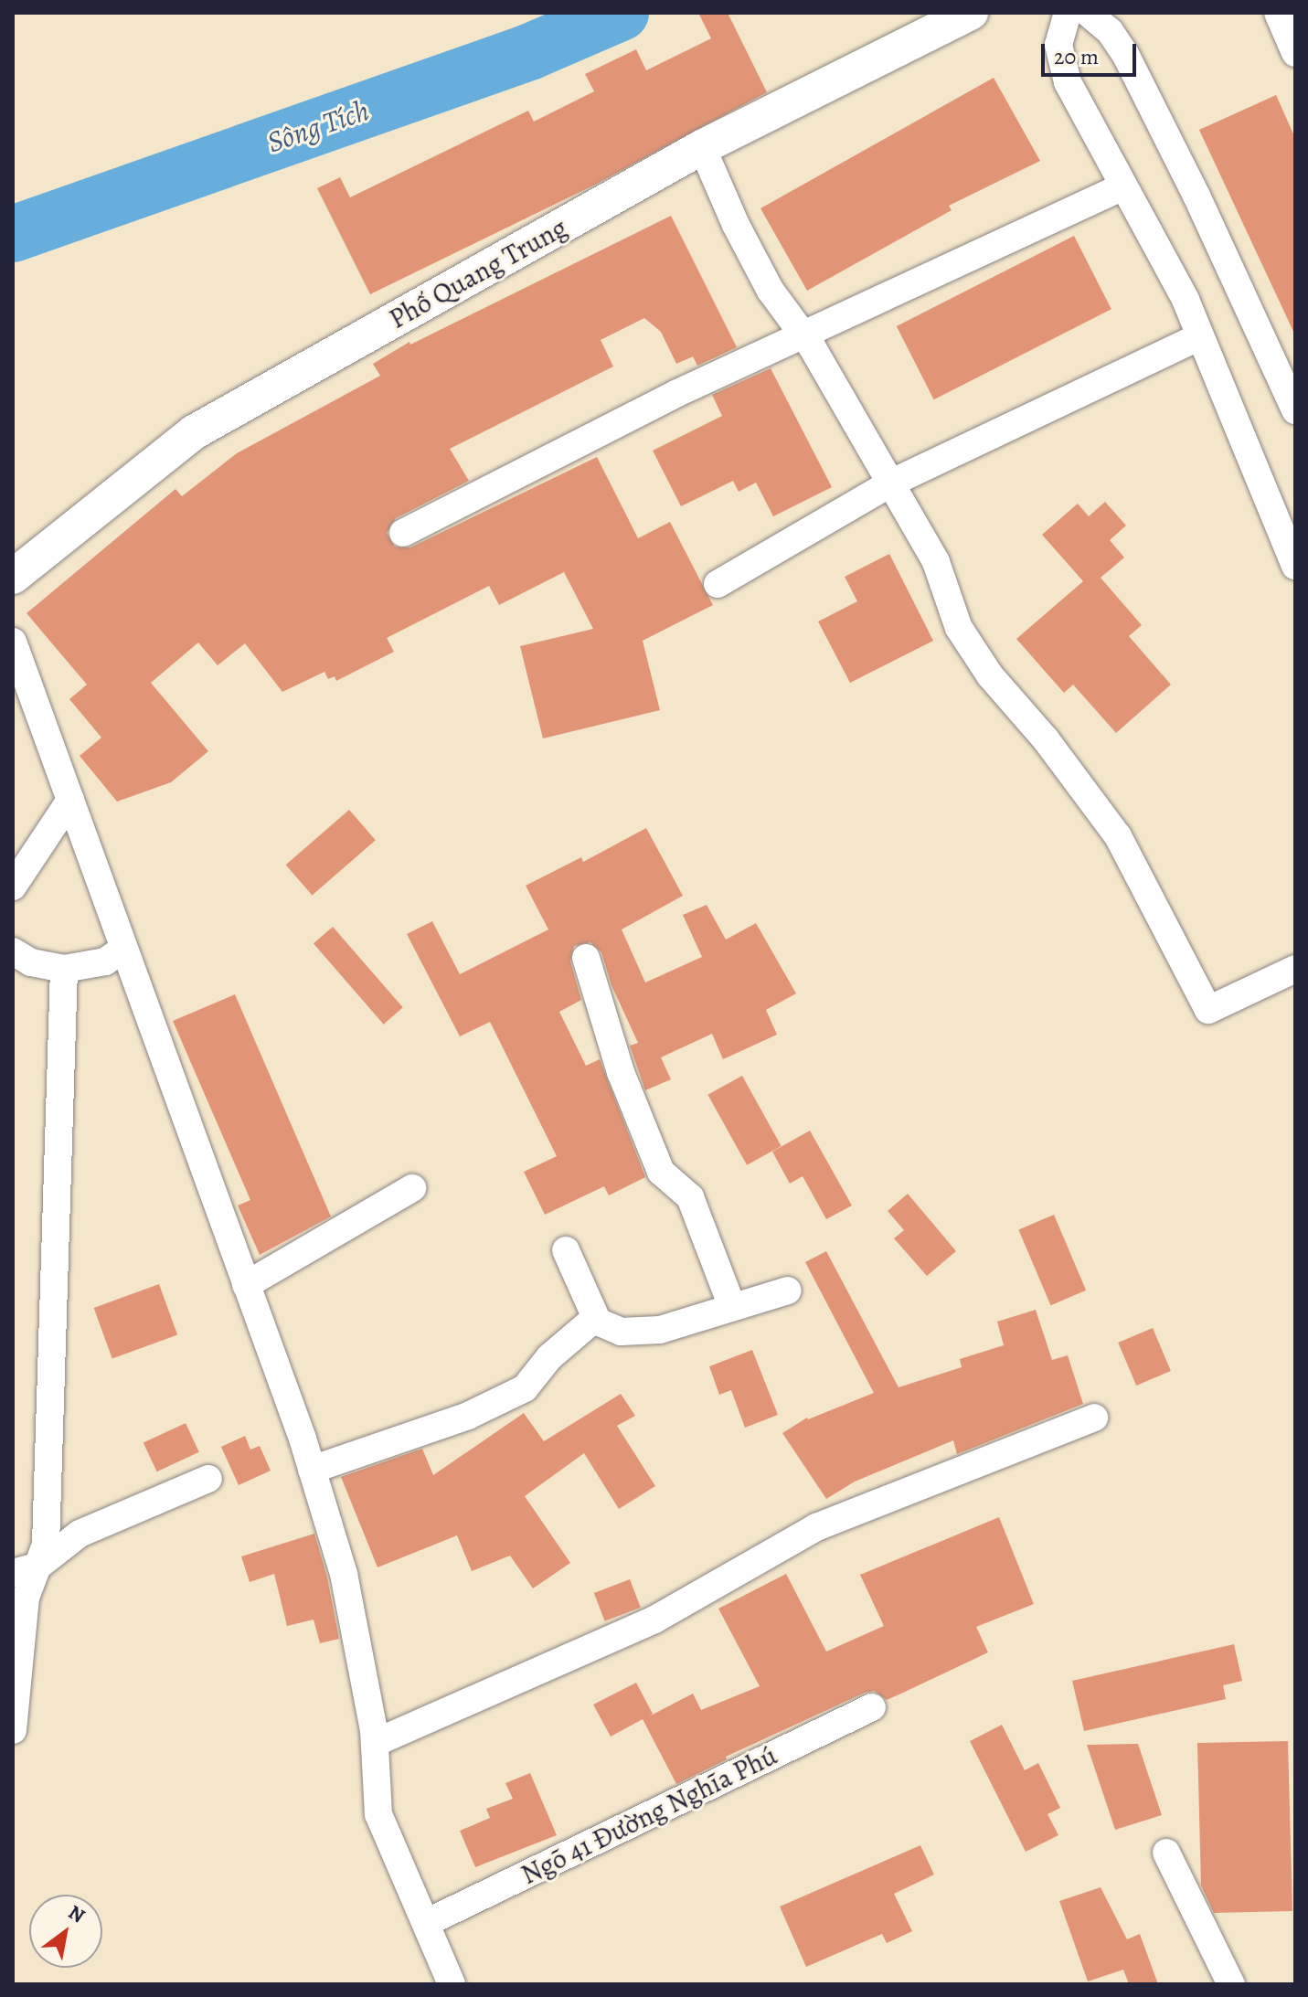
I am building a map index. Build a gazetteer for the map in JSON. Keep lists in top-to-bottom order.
{
  "streets": {
    "street": ["Phố Quang Trung", "Ngõ 41 Đường Nghĩa Phú"]
  },
  "water": ["Sông Tích"],
  "scale_bar": "20 m",
  "north": "top right"
}
